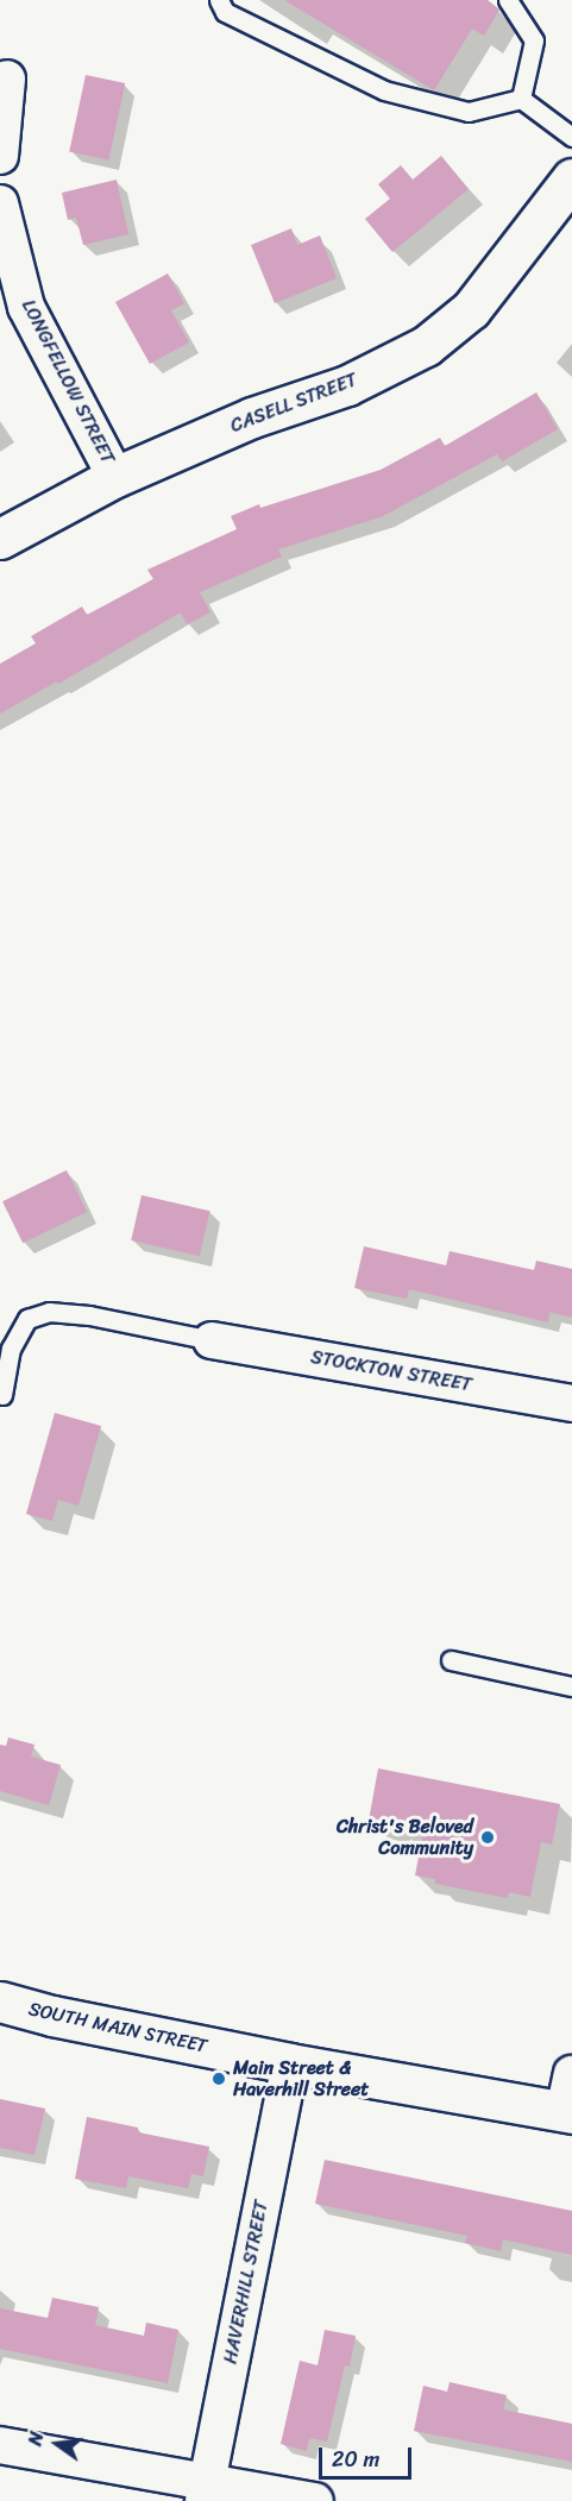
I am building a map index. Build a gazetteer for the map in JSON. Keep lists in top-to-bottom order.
{
  "streets": {
    "street": [
      "LONGFELLOW STREET",
      "CASELL STREET",
      "STOCKTON STREET",
      "SOUTH MAIN STREET",
      "HAVERHILL STREET"
    ]
  },
  "crossings": [
    ["LONGFELLOW STREET", "CASELL STREET"],
    ["SOUTH MAIN STREET", "HAVERHILL STREET"]
  ],
  "places": ["Christ's Beloved Community", "Main Street & Haverhill Street"],
  "scale_bar": "20 m",
  "north": "left"
}
